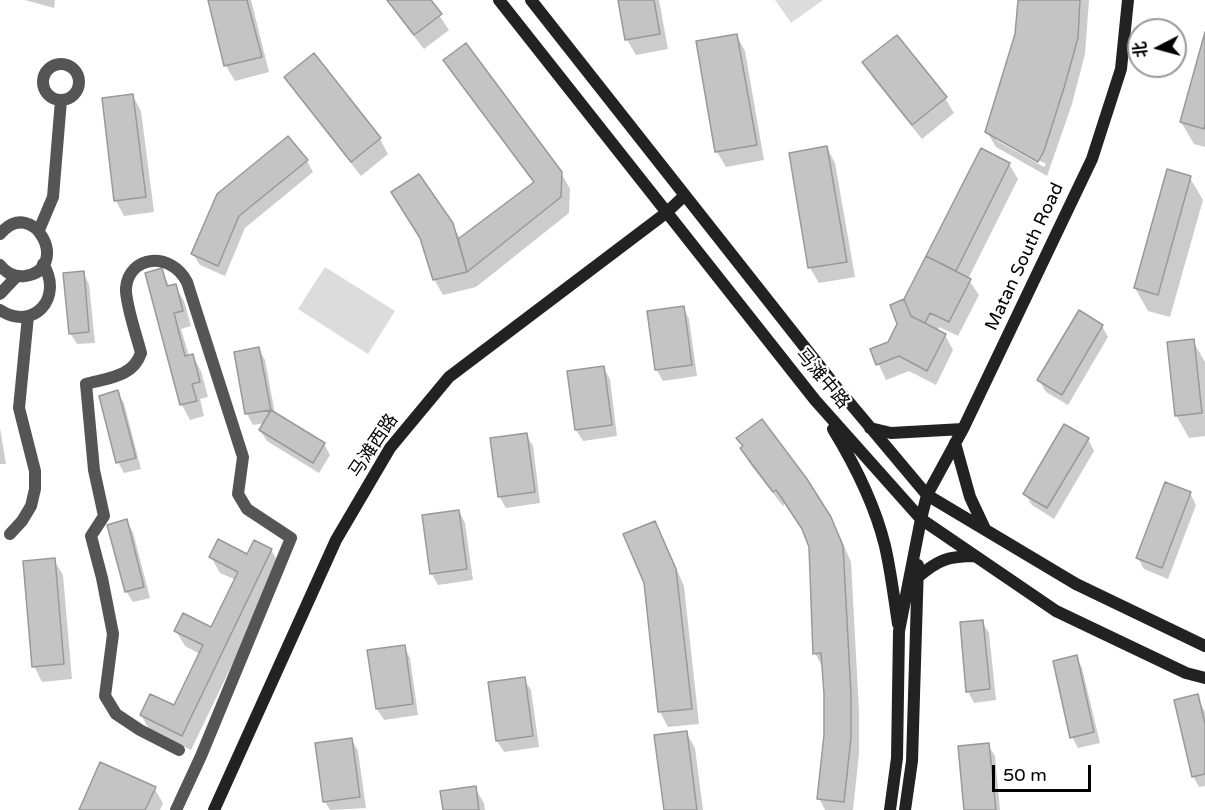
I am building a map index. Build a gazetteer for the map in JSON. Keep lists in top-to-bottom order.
{
  "streets": {
    "main road": ["Matan South Road", "马滩中路", "马滩西路"]
  },
  "crossings": [
    ["Matan South Road", "马滩中路"],
    ["马滩中路", "马滩西路"]
  ],
  "scale_bar": "50 m",
  "north": "left"
}
